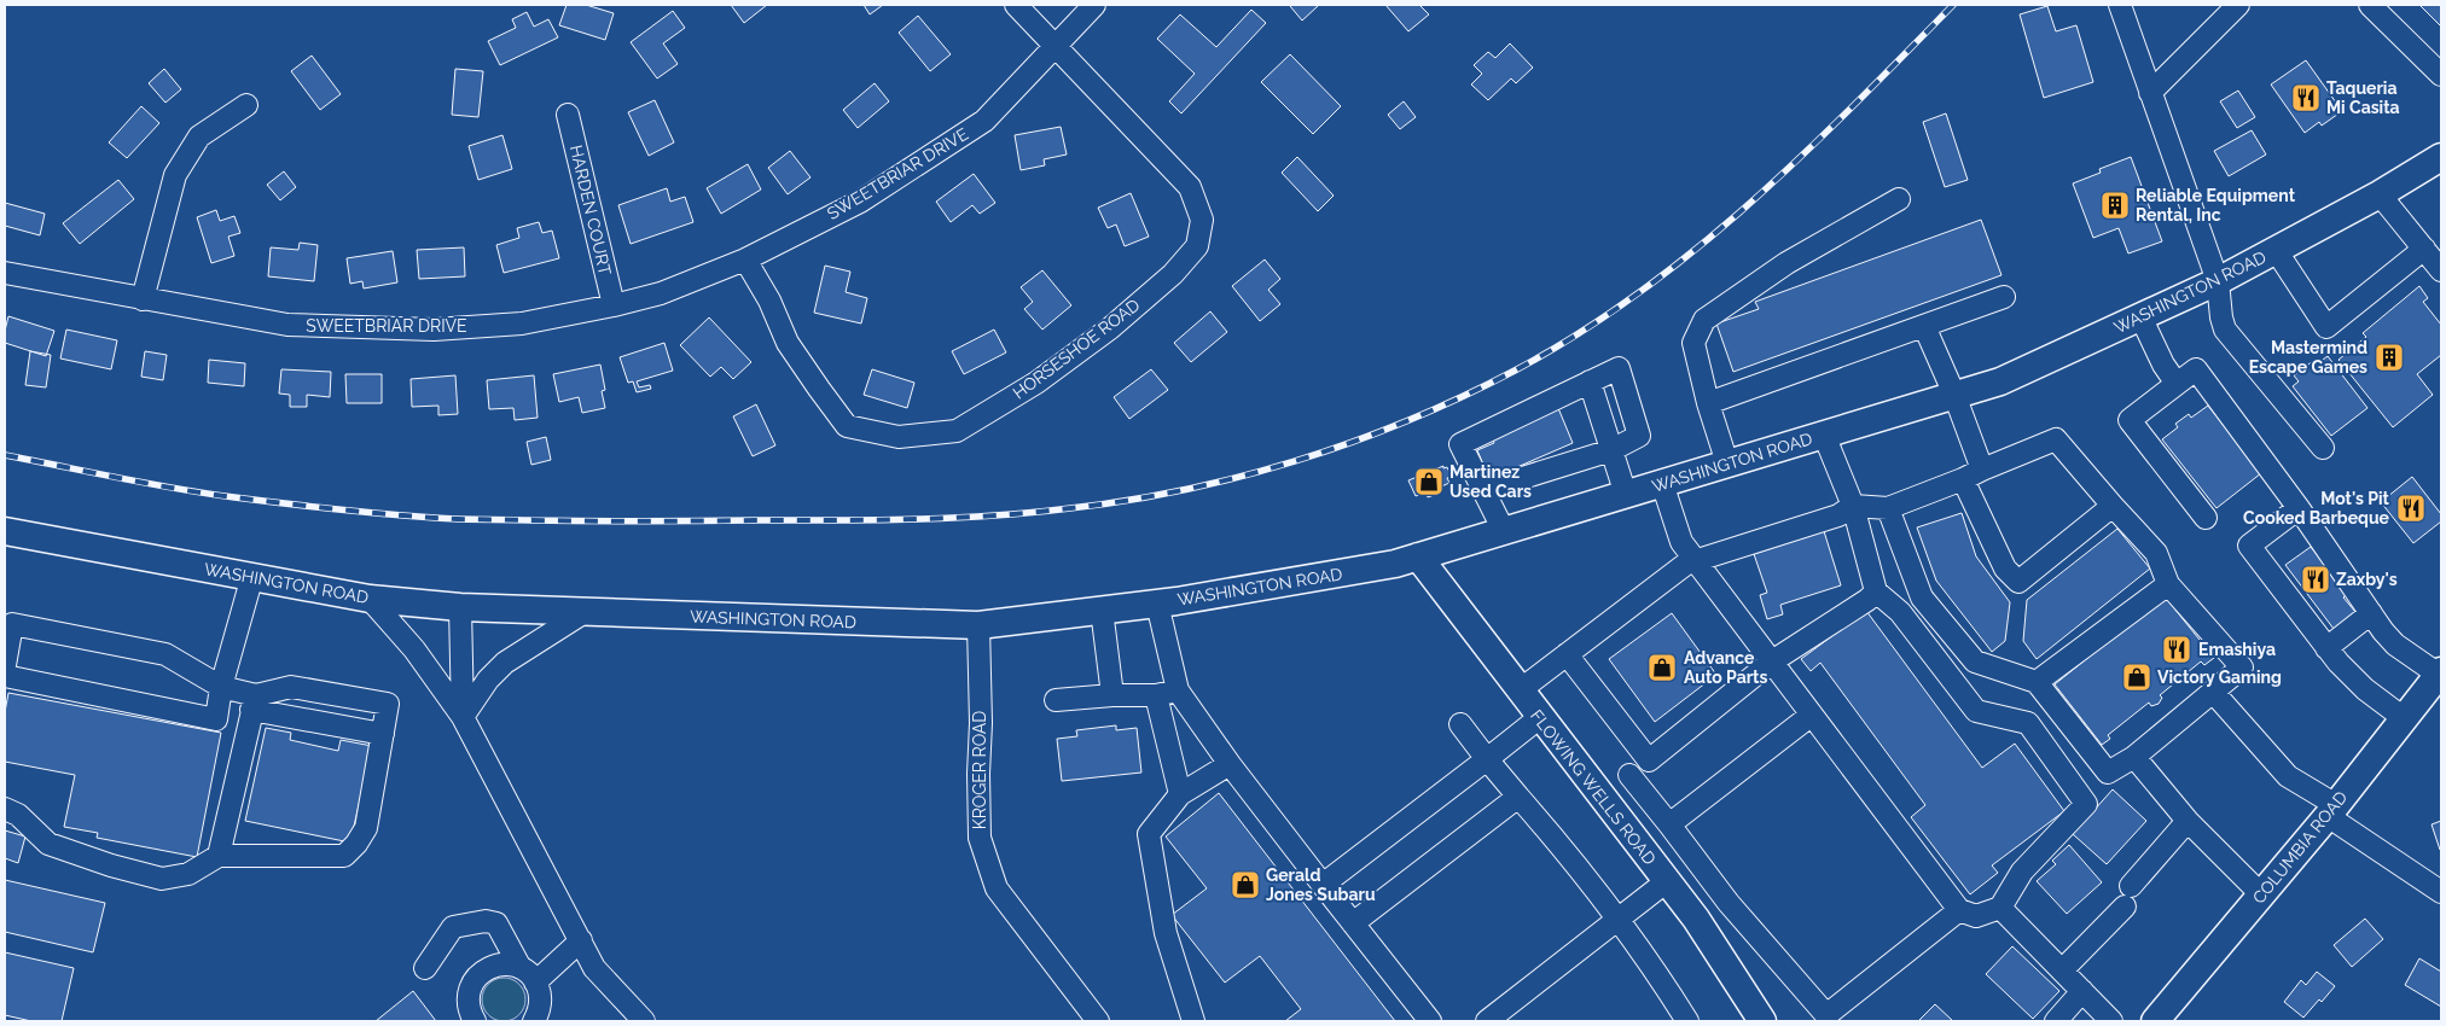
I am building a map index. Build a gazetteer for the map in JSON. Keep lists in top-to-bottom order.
{
  "streets": {
    "main road": ["WASHINGTON ROAD", "FLOWING WELLS ROAD", "COLUMBIA ROAD"],
    "street": [
      "SWEETBRIAR DRIVE",
      "HARDEN COURT",
      "HORSESHOE ROAD",
      "KROGER ROAD"
    ]
  },
  "crossings": [
    ["SWEETBRIAR DRIVE", "HARDEN COURT"],
    ["SWEETBRIAR DRIVE", "HORSESHOE ROAD"],
    ["WASHINGTON ROAD", "KROGER ROAD"],
    ["WASHINGTON ROAD", "FLOWING WELLS ROAD"]
  ],
  "places": {
    "restaurant": [
      "Taqueria Mi Casita",
      "Mot's Pit Cooked Barbeque",
      "Zaxby's",
      "Emashiya"
    ],
    "building": ["Reliable Equipment Rental, Inc", "Mastermind Escape Games"],
    "shop": [
      "Martinez Used Cars",
      "Advance Auto Parts",
      "Victory Gaming",
      "Gerald Jones Subaru"
    ]
  }
}
